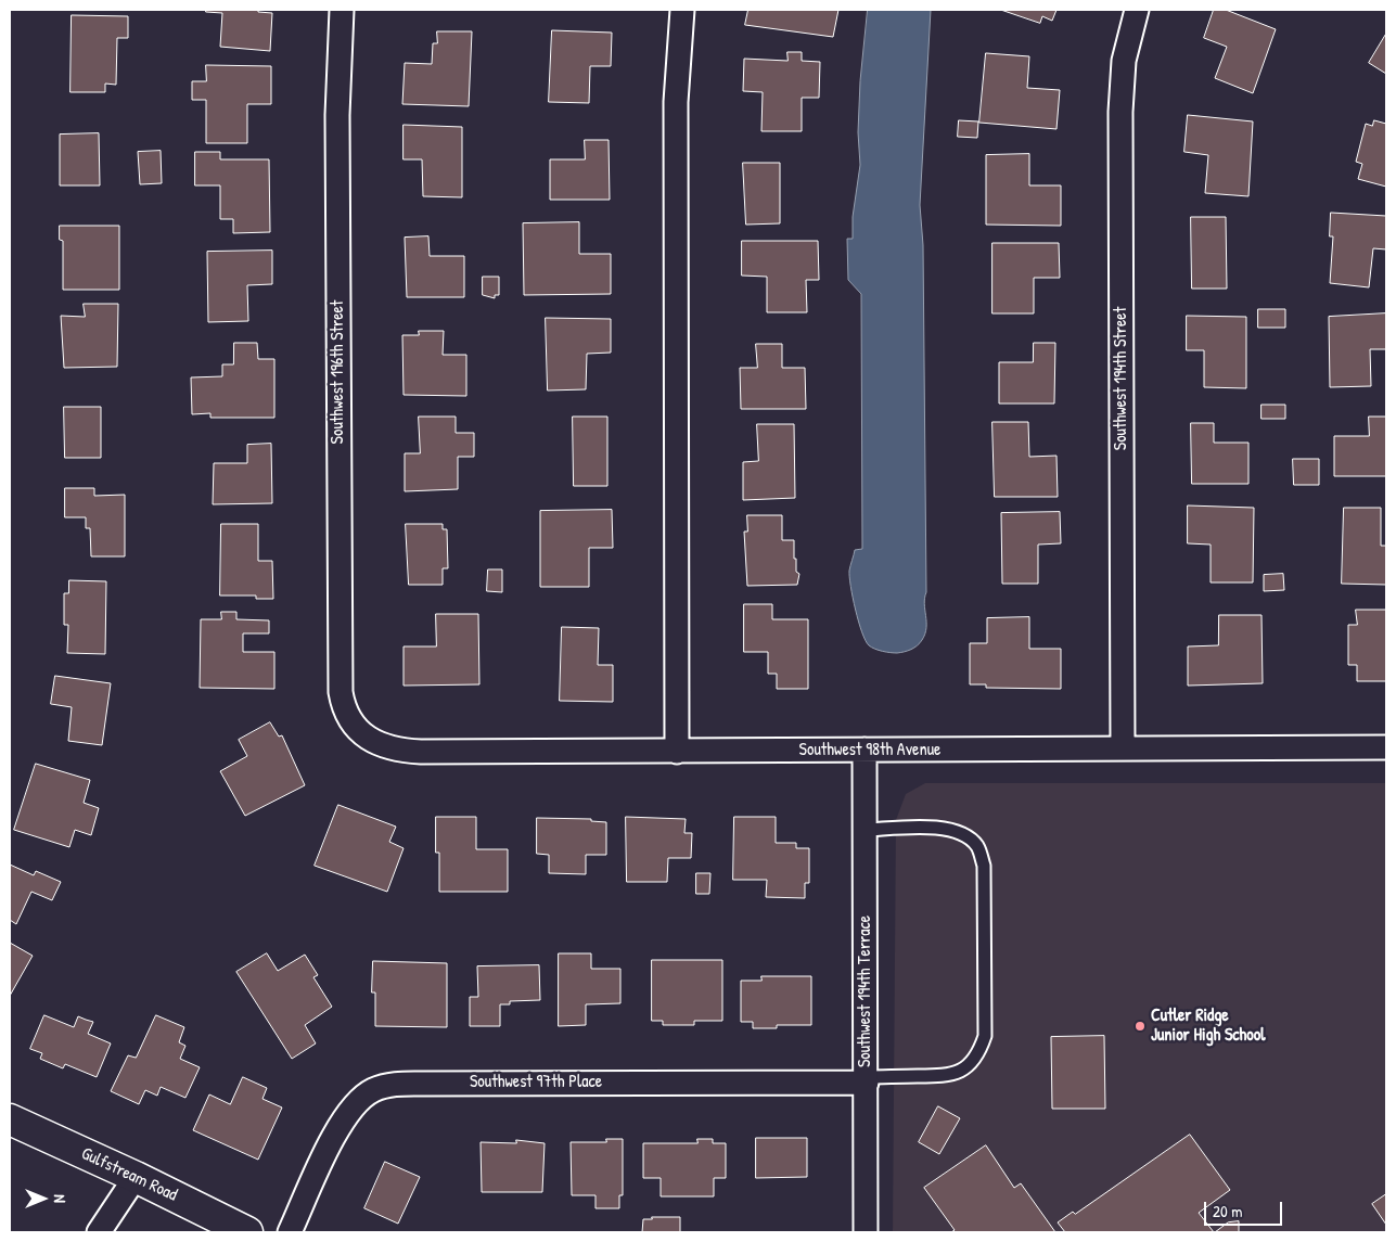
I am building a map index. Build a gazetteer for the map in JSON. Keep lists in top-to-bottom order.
{
  "streets": {
    "street": [
      "Southwest 196th Street",
      "Southwest 194th Street",
      "Southwest 98th Avenue",
      "Southwest 194th Terrace",
      "Southwest 97th Place",
      "Gulfstream Road"
    ]
  },
  "crossings": [
    ["Southwest 196th Street", "Southwest 98th Avenue"],
    ["Southwest 194th Street", "Southwest 98th Avenue"],
    ["Southwest 98th Avenue", "Southwest 194th Terrace"],
    ["Southwest 194th Terrace", "Southwest 97th Place"]
  ],
  "places": ["Cutler Ridge Junior High School"],
  "scale_bar": "20 m",
  "north": "right"
}
